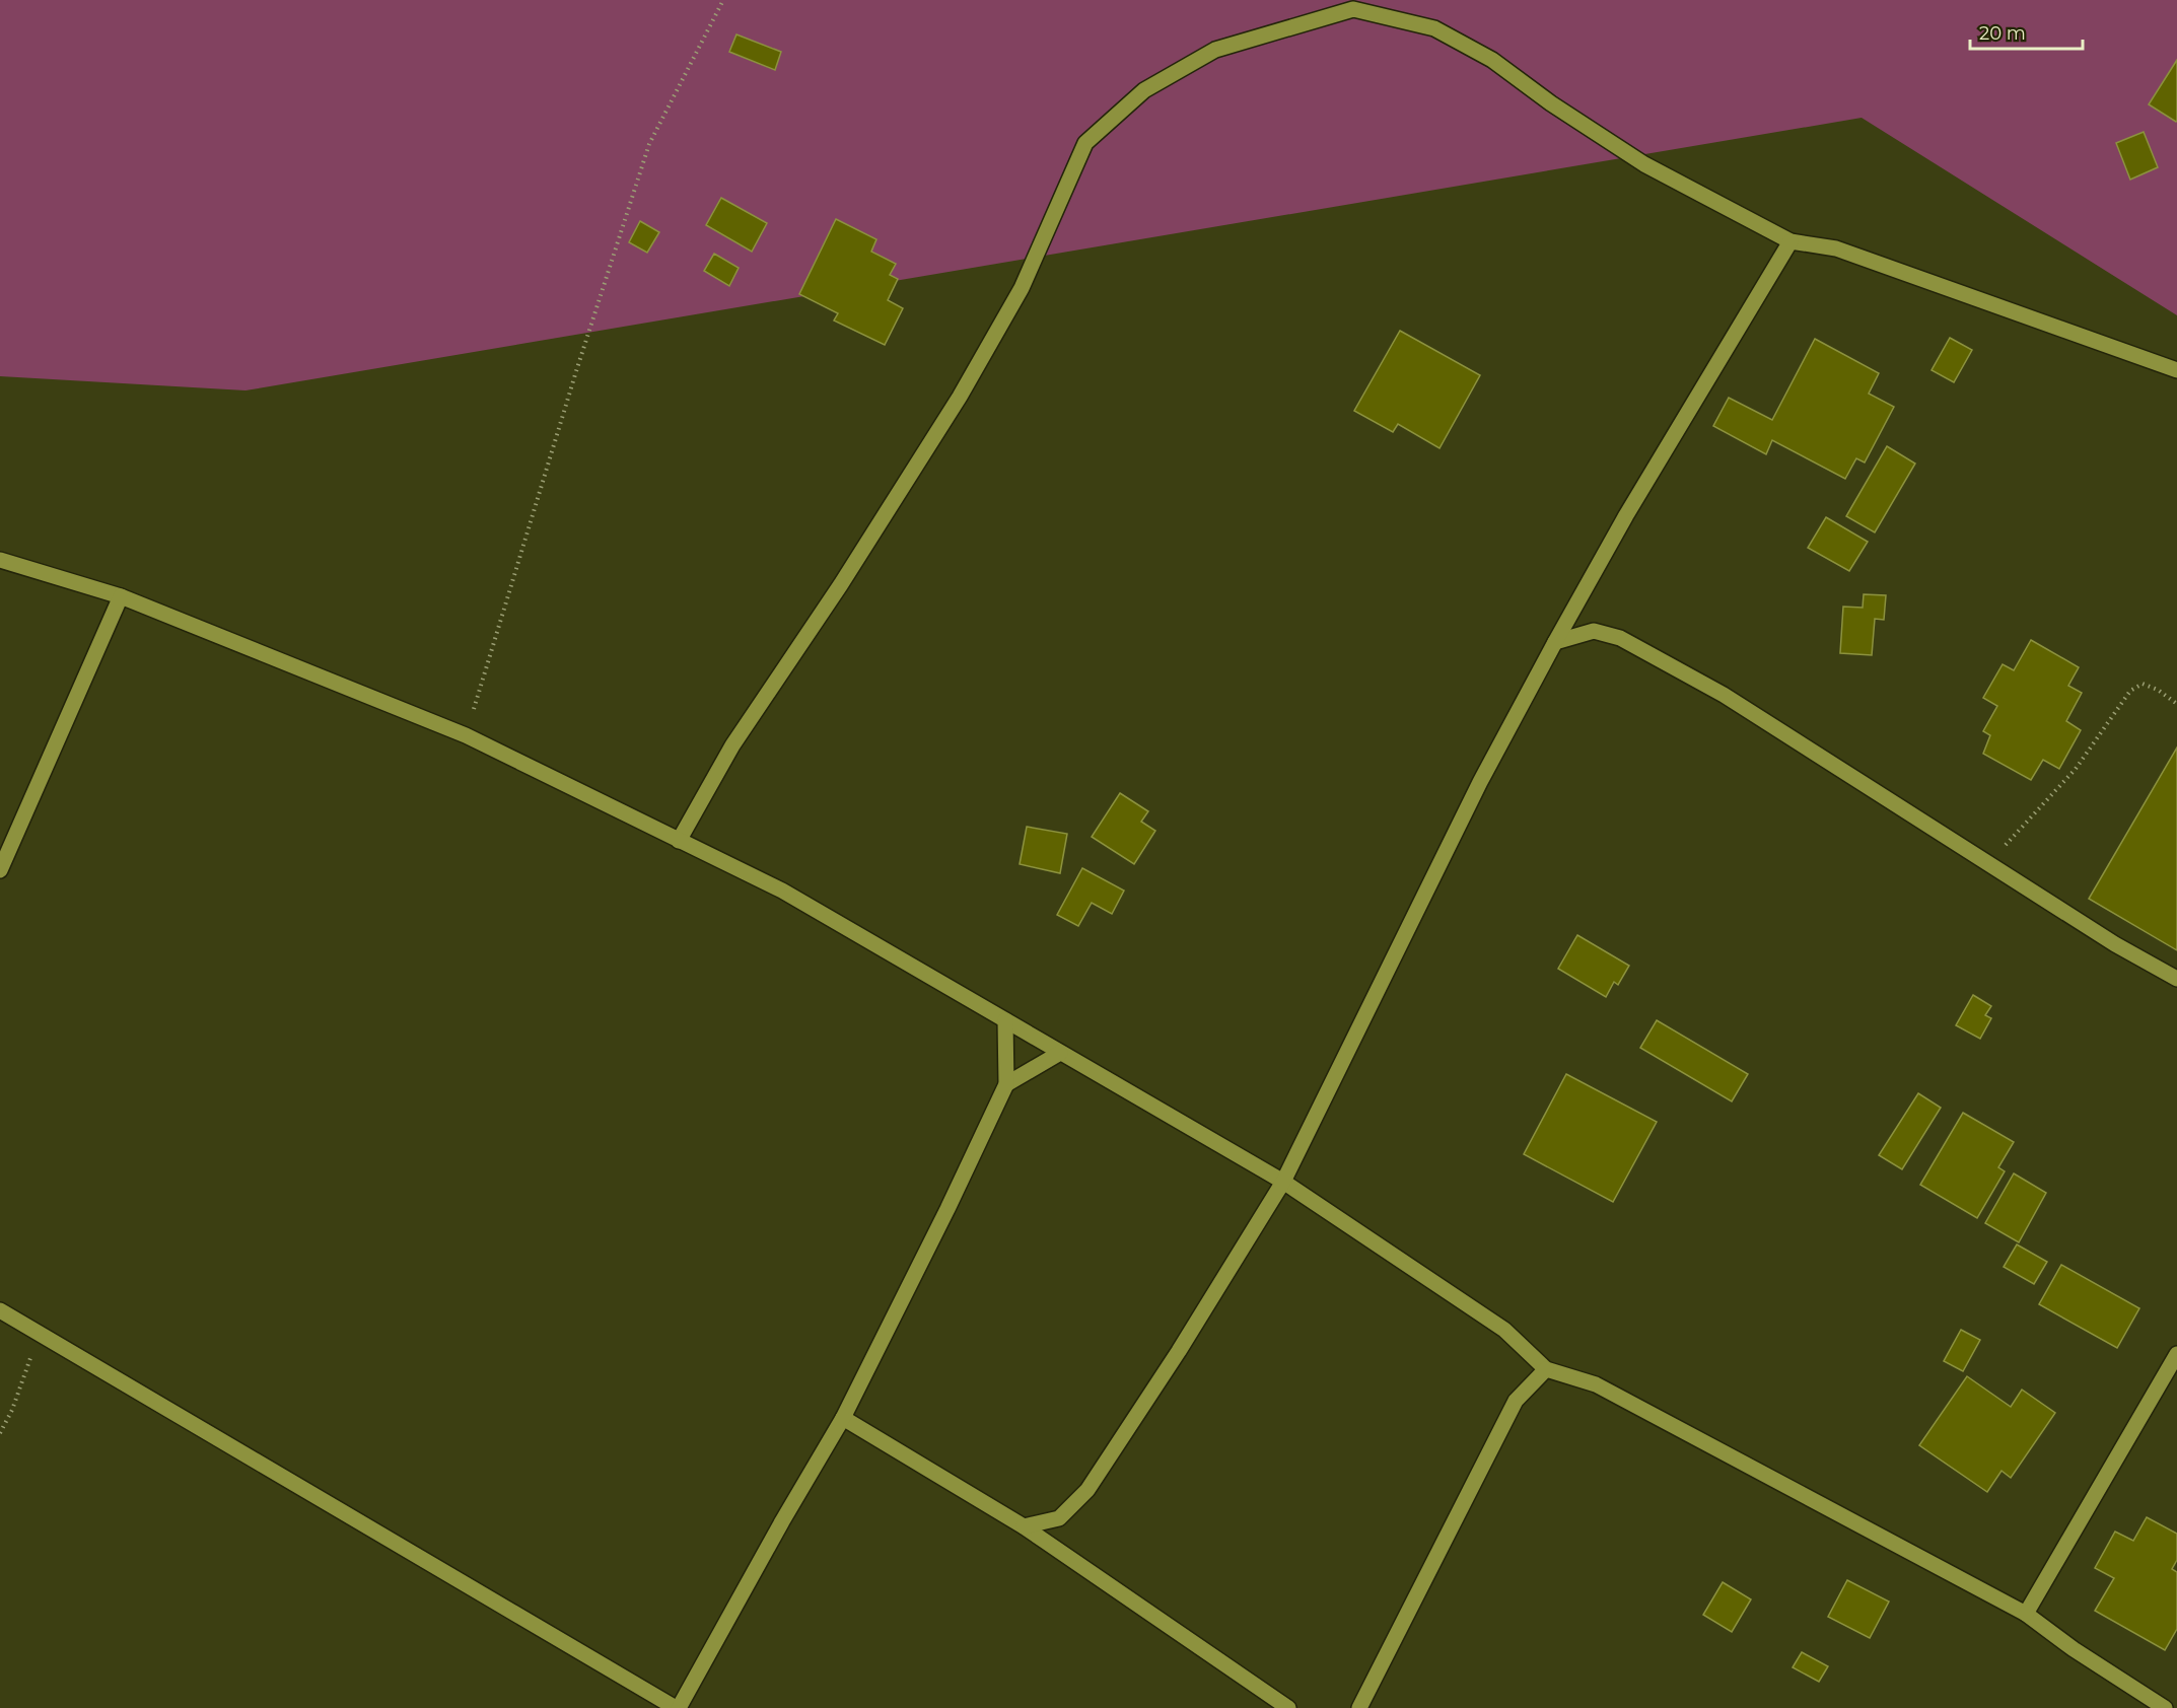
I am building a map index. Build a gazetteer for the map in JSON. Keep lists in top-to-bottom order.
{
  "scale_bar": "20 m"
}
